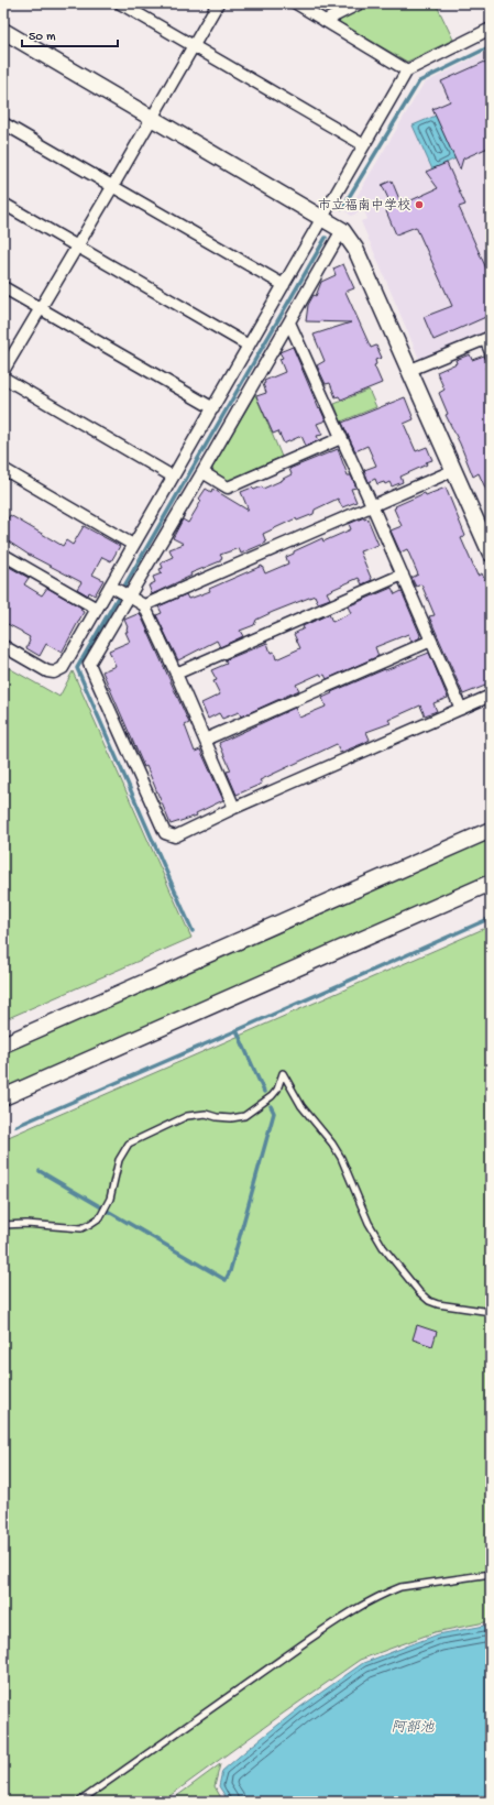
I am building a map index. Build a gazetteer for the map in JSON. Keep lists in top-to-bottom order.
{
  "water": ["阿部池"],
  "places": ["市立福南中学校"],
  "scale_bar": "50 m"
}
